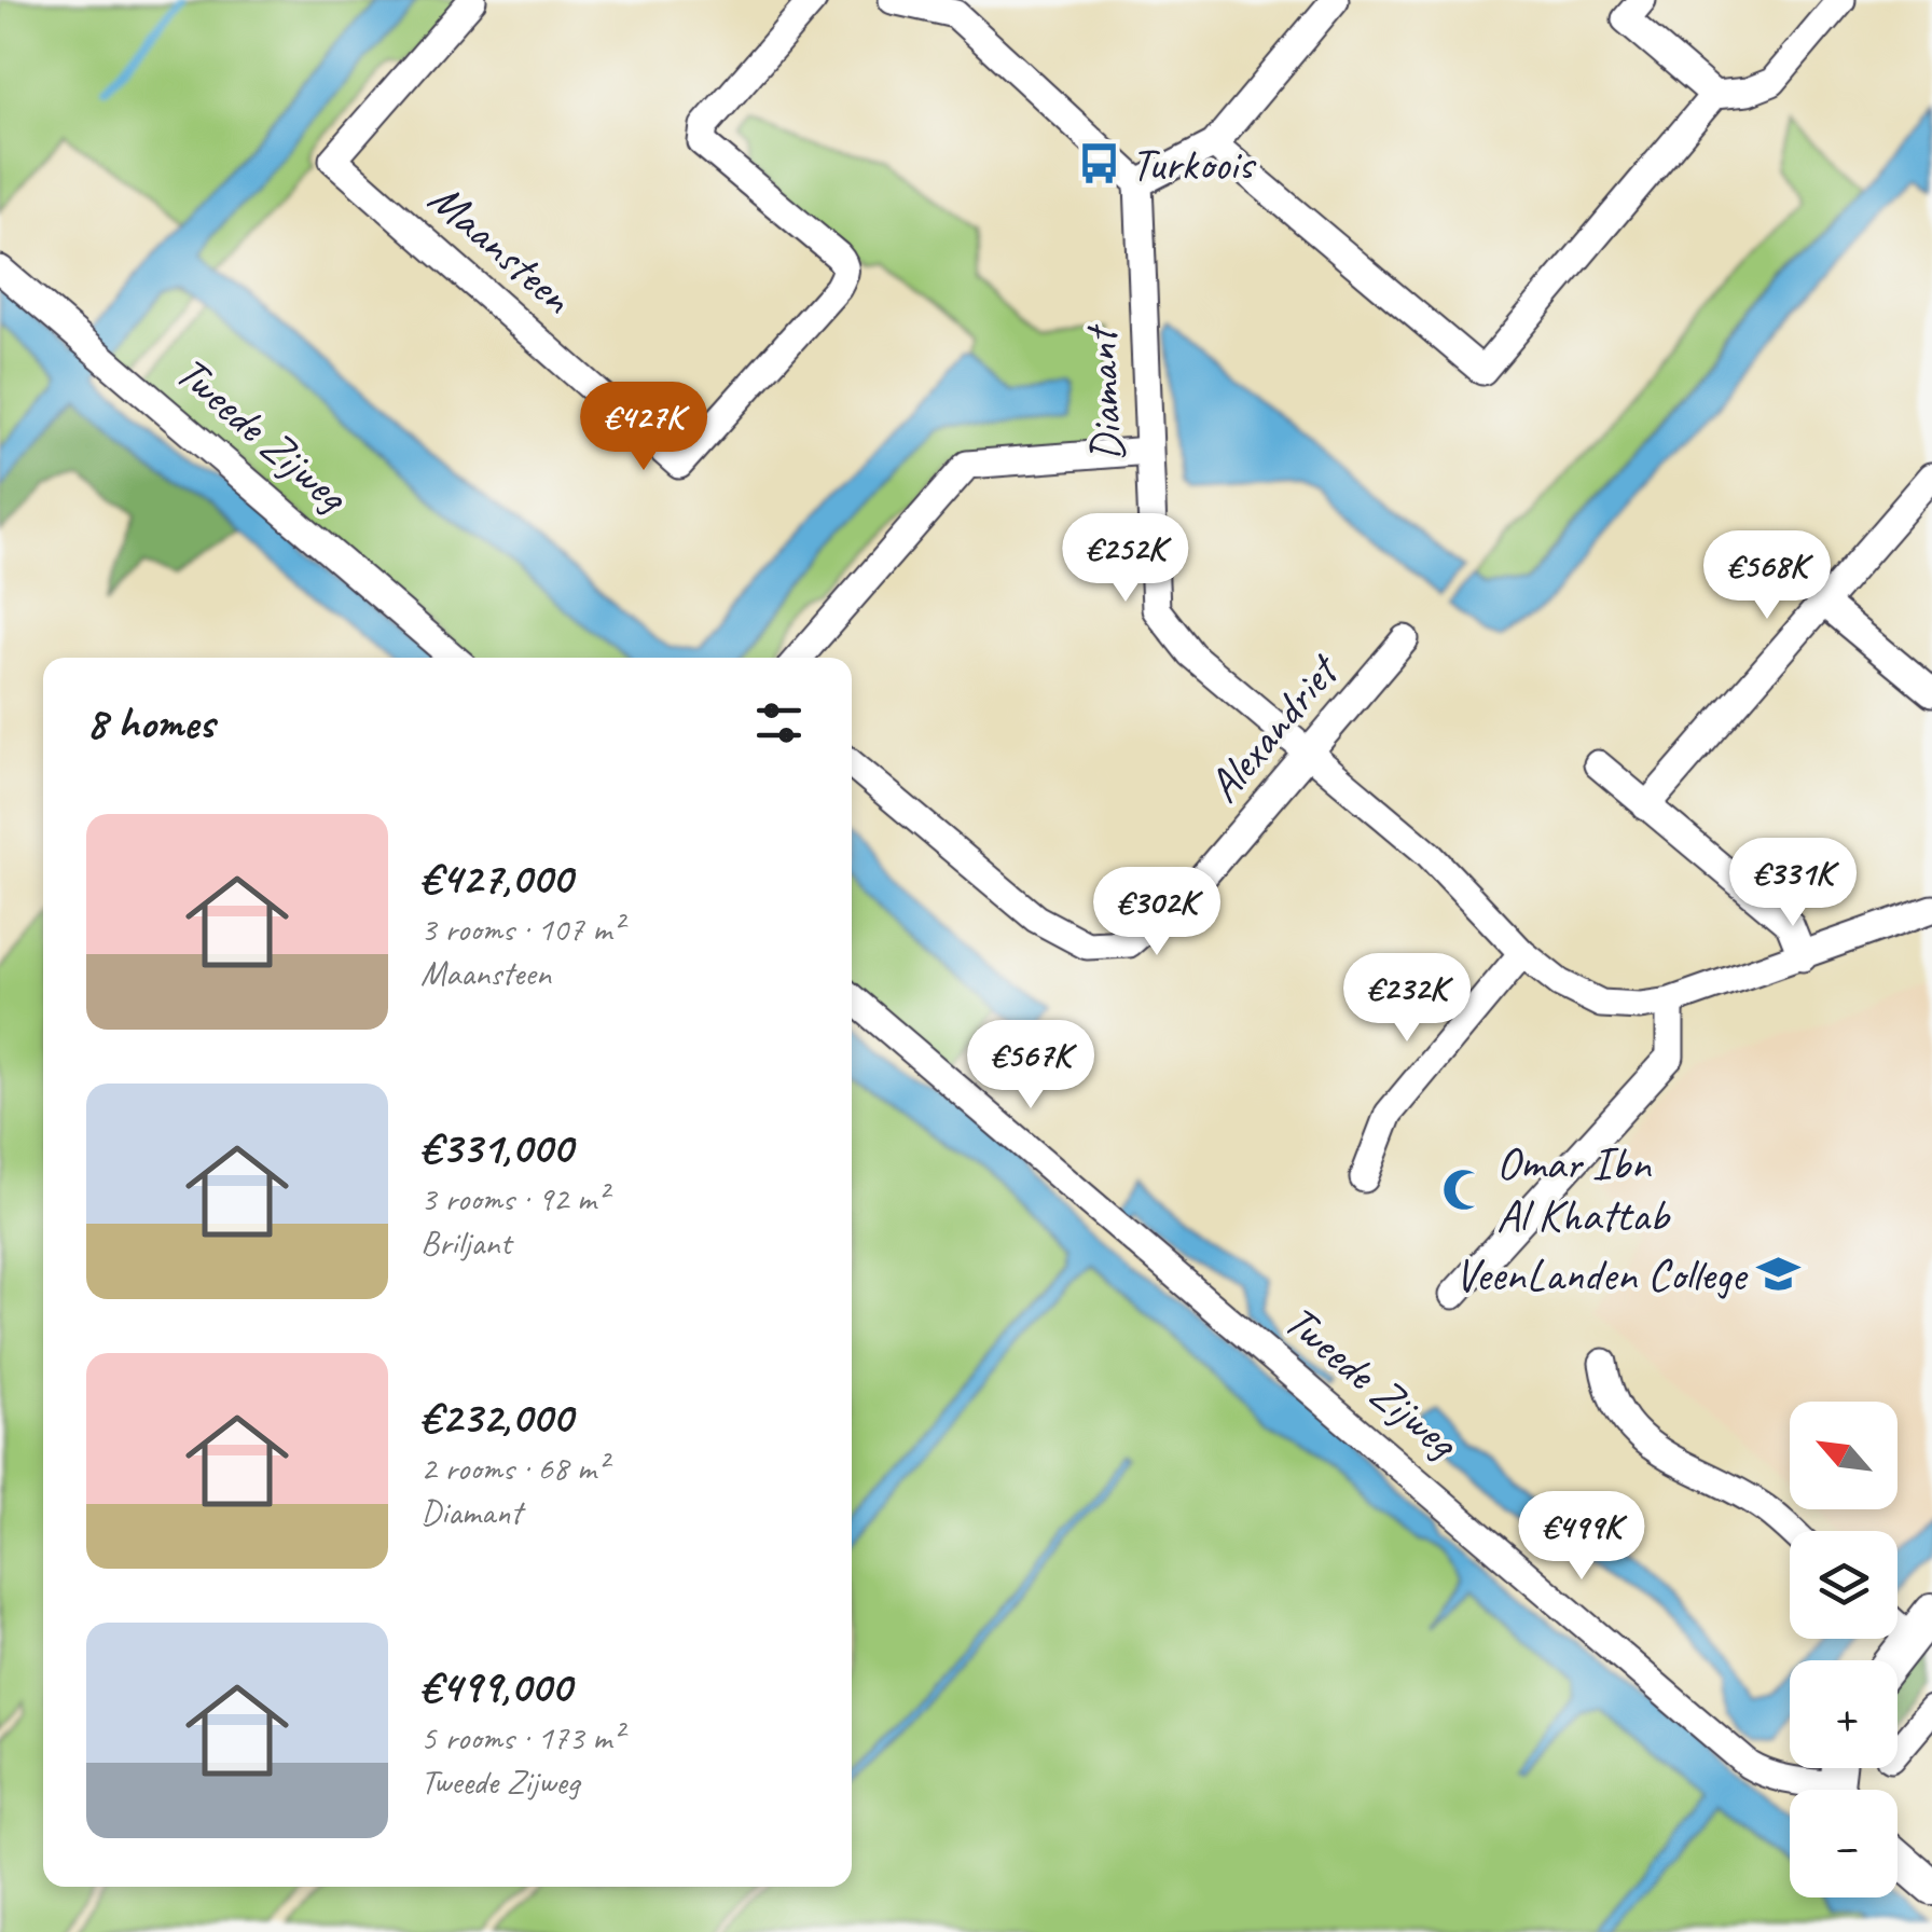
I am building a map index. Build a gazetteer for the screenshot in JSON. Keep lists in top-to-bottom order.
{
  "streets": {
    "street": [
      "Maansteen",
      "Diamant",
      "Tweede Zijweg",
      "Alexandriet"
    ]
  },
  "crossings": [
    ["Diamant", "Alexandriet"]
  ],
  "places": {
    "bus stop": ["Turkoois"],
    "mosque": ["Omar Ibn Al Khattab"],
    "school or university": ["VeenLanden College"]
  },
  "north": "top left",
  "page": {
    "price": [
      "€427K",
      "€252K",
      "€568K",
      "€331K",
      "€302K",
      "€232K",
      "€567K",
      "€499K"
    ],
    "heading": "8 homes",
    "list": [
      {
        "name": "€427,000",
        "note": "3 rooms · 107 m² · Maansteen"
      },
      {
        "name": "€331,000",
        "note": "3 rooms · 92 m² · Briljant"
      },
      {
        "name": "€232,000",
        "note": "2 rooms · 68 m² · Diamant"
      },
      {
        "name": "€499,000",
        "note": "5 rooms · 173 m² · Tweede Zijweg"
      }
    ],
    "map_buttons": ["+", "−"]
  }
}
